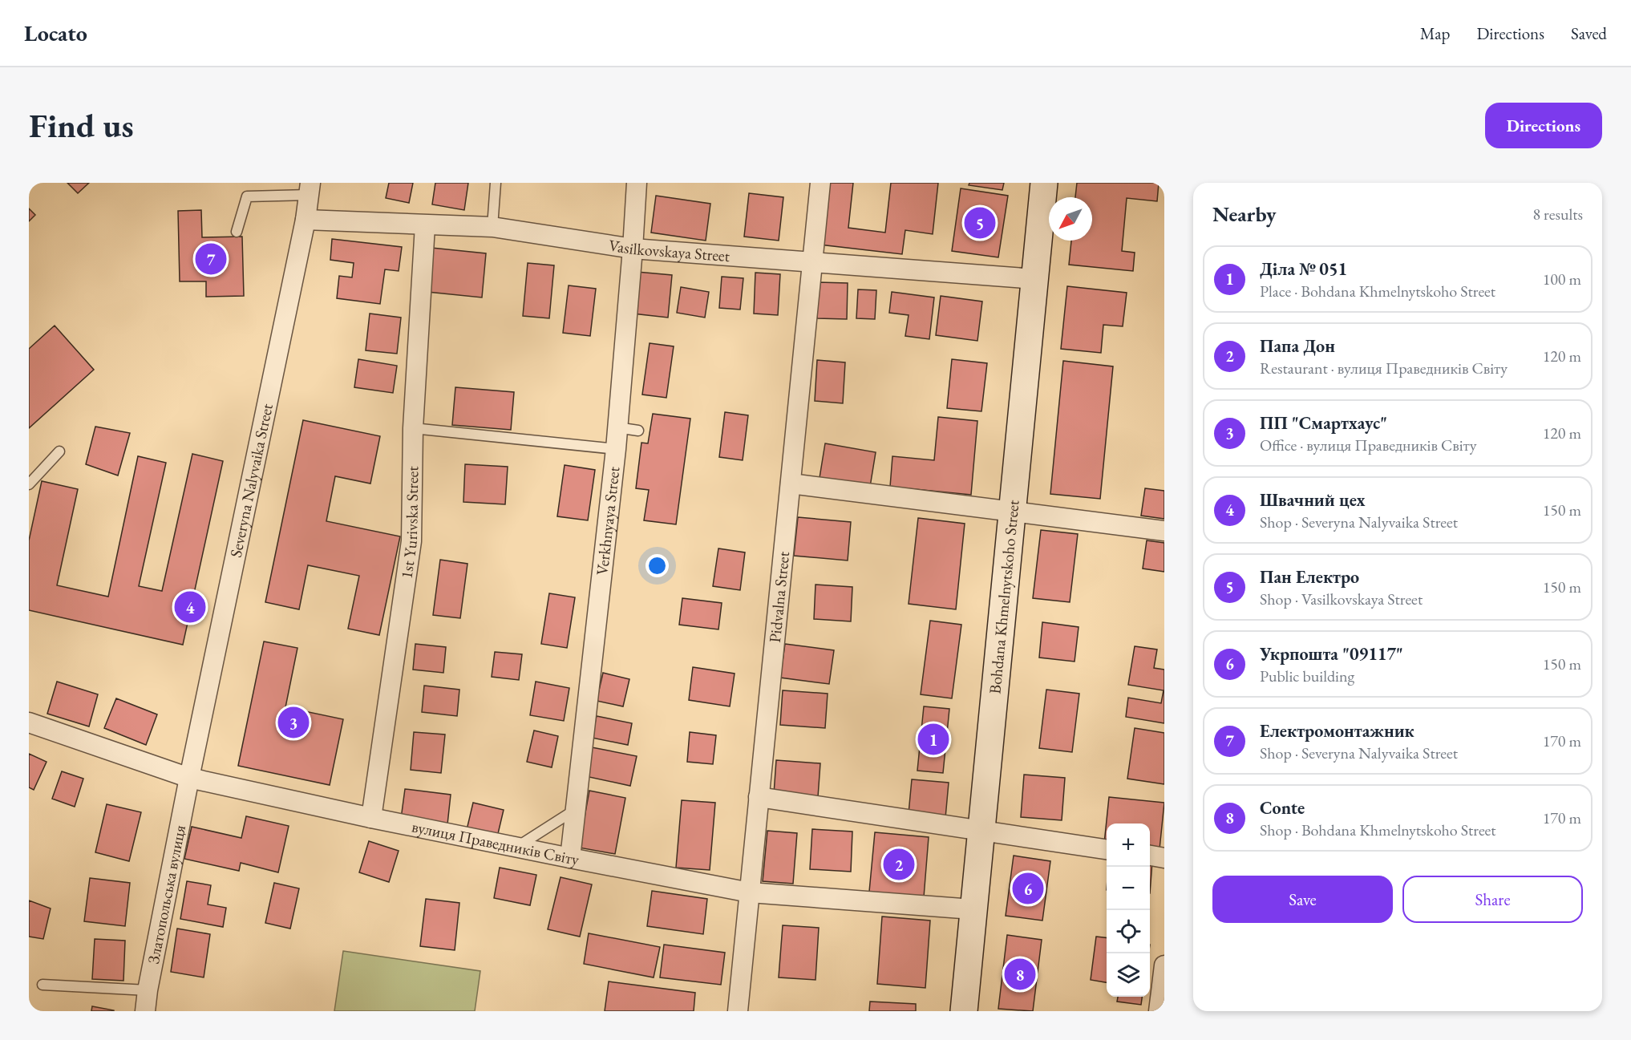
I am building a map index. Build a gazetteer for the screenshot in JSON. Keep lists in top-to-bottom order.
{
  "streets": {
    "street": [
      "Vasilkovskaya Street",
      "Severyna Nalyvaika Street",
      "Verkhnyaya Street",
      "1st Yurivska Street",
      "Bohdana Khmelnytskoho Street",
      "Pidvalna Street",
      "вулиця Праведників Світу",
      "Златопольська вулиця"
    ]
  },
  "crossings": [
    ["Vasilkovskaya Street", "Severyna Nalyvaika Street"],
    ["Vasilkovskaya Street", "Verkhnyaya Street"],
    ["Vasilkovskaya Street", "1st Yurivska Street"],
    ["Vasilkovskaya Street", "Bohdana Khmelnytskoho Street"],
    ["Vasilkovskaya Street", "Pidvalna Street"],
    ["Severyna Nalyvaika Street", "вулиця Праведників Світу"],
    ["Severyna Nalyvaika Street", "Златопольська вулиця"],
    ["Verkhnyaya Street", "вулиця Праведників Світу"],
    ["1st Yurivska Street", "вулиця Праведників Світу"],
    ["Bohdana Khmelnytskoho Street", "вулиця Праведників Світу"],
    ["Pidvalna Street", "вулиця Праведників Світу"],
    ["вулиця Праведників Світу", "Златопольська вулиця"]
  ],
  "north": "bottom left",
  "page": {
    "header": "Locato",
    "nav": ["Map", "Directions", "Saved"],
    "buttons": [
      "Directions",
      ["Save", "Share"]
    ],
    "title": "Find us",
    "heading": ["Nearby", "8 results"],
    "pins": [
      "5",
      "7",
      "4",
      "3",
      "1",
      "2",
      "6",
      "8"
    ],
    "list": [
      {
        "mark": "1",
        "name": "Діла № 051",
        "note": "Place · Bohdana Khmelnytskoho Street",
        "value": "100 m"
      },
      {
        "mark": "2",
        "name": "Папа Дон",
        "note": "Restaurant · вулиця Праведників Світу",
        "value": "120 m"
      },
      {
        "mark": "3",
        "name": "ПП \"Смартхаус\"",
        "note": "Office · вулиця Праведників Світу",
        "value": "120 m"
      },
      {
        "mark": "4",
        "name": "Швачний цех",
        "note": "Shop · Severyna Nalyvaika Street",
        "value": "150 m"
      },
      {
        "mark": "5",
        "name": "Пан Електро",
        "note": "Shop · Vasilkovskaya Street",
        "value": "150 m"
      },
      {
        "mark": "6",
        "name": "Укрпошта \"09117\"",
        "note": "Public building",
        "value": "150 m"
      },
      {
        "mark": "7",
        "name": "Електромонтажник",
        "note": "Shop · Severyna Nalyvaika Street",
        "value": "170 m"
      },
      {
        "mark": "8",
        "name": "Conte",
        "note": "Shop · Bohdana Khmelnytskoho Street",
        "value": "170 m"
      }
    ],
    "map_buttons": ["+", "−"]
  }
}
